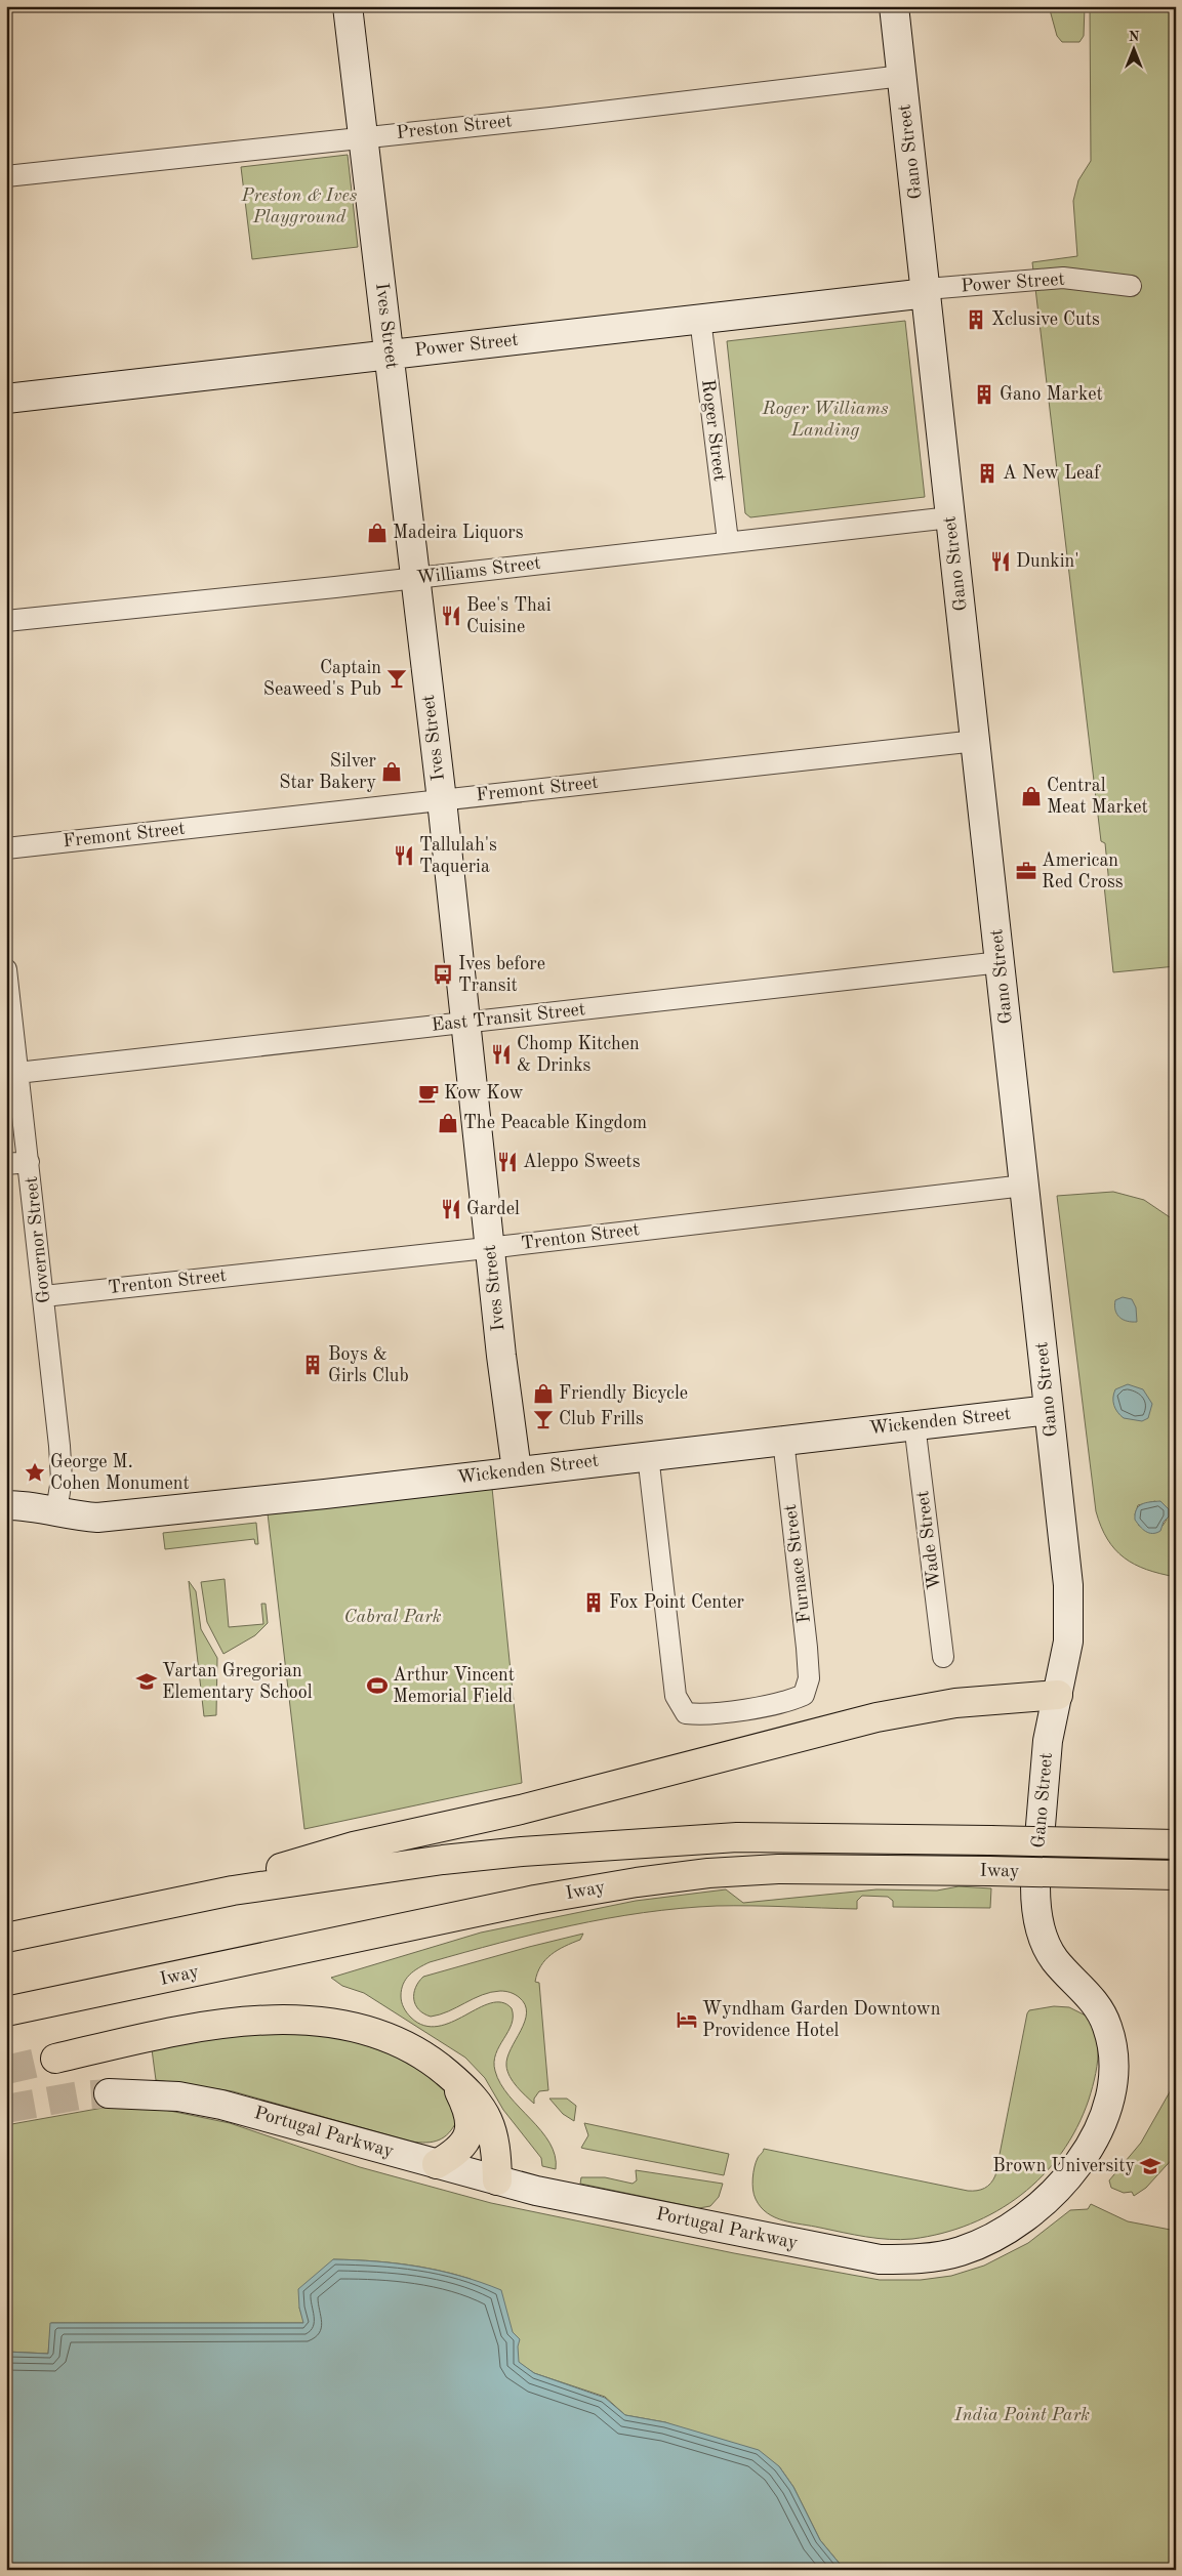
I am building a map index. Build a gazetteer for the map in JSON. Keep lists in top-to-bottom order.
{
  "streets": {
    "highway": ["Iway"],
    "street": [
      "Preston Street",
      "Gano Street",
      "Power Street",
      "Ives Street",
      "Roger Street",
      "Williams Street",
      "Fremont Street",
      "East Transit Street",
      "Trenton Street",
      "Governor Street",
      "Wickenden Street",
      "Wade Street",
      "Furnace Street",
      "Portugal Parkway"
    ]
  },
  "crossings": [
    ["Preston Street", "Gano Street"],
    ["Preston Street", "Ives Street"],
    ["Gano Street", "Power Street"],
    ["Gano Street", "Williams Street"],
    ["Gano Street", "Fremont Street"],
    ["Gano Street", "East Transit Street"],
    ["Gano Street", "Trenton Street"],
    ["Gano Street", "Wickenden Street"],
    ["Gano Street", "Portugal Parkway"],
    ["Power Street", "Ives Street"],
    ["Power Street", "Roger Street"],
    ["Ives Street", "Williams Street"],
    ["Ives Street", "Fremont Street"],
    ["Ives Street", "East Transit Street"],
    ["Ives Street", "Trenton Street"],
    ["Ives Street", "Wickenden Street"],
    ["Roger Street", "Williams Street"],
    ["East Transit Street", "Governor Street"],
    ["Trenton Street", "Governor Street"],
    ["Governor Street", "Wickenden Street"],
    ["Wickenden Street", "Wade Street"],
    ["Wickenden Street", "Furnace Street"]
  ],
  "parks": [
    "Preston & Ives Playground",
    "Roger Williams Landing",
    "Cabral Park",
    "India Point Park"
  ],
  "places": {
    "building": [
      "Xclusive Cuts",
      "Gano Market",
      "A New Leaf",
      "Boys & Girls Club",
      "Fox Point Center"
    ],
    "shop": [
      "Madeira Liquors",
      "Silver Star Bakery",
      "Central Meat Market",
      "The Peacable Kingdom",
      "Friendly Bicycle"
    ],
    "restaurant": [
      "Dunkin'",
      "Bee's Thai Cuisine",
      "Tallulah's Taqueria",
      "Chomp Kitchen & Drinks",
      "Aleppo Sweets",
      "Gardel"
    ],
    "bar": ["Captain Seaweed's Pub", "Club Frills"],
    "office": ["American Red Cross"],
    "bus stop": ["Ives before Transit"],
    "cafe": ["Kow Kow"],
    "place": ["George M. Cohen Monument"],
    "school or university": ["Vartan Gregorian Elementary School", "Brown University"],
    "sports": ["Arthur Vincent Memorial Field"],
    "hotel": ["Wyndham Garden Downtown Providence Hotel"]
  },
  "north": "top"
}
